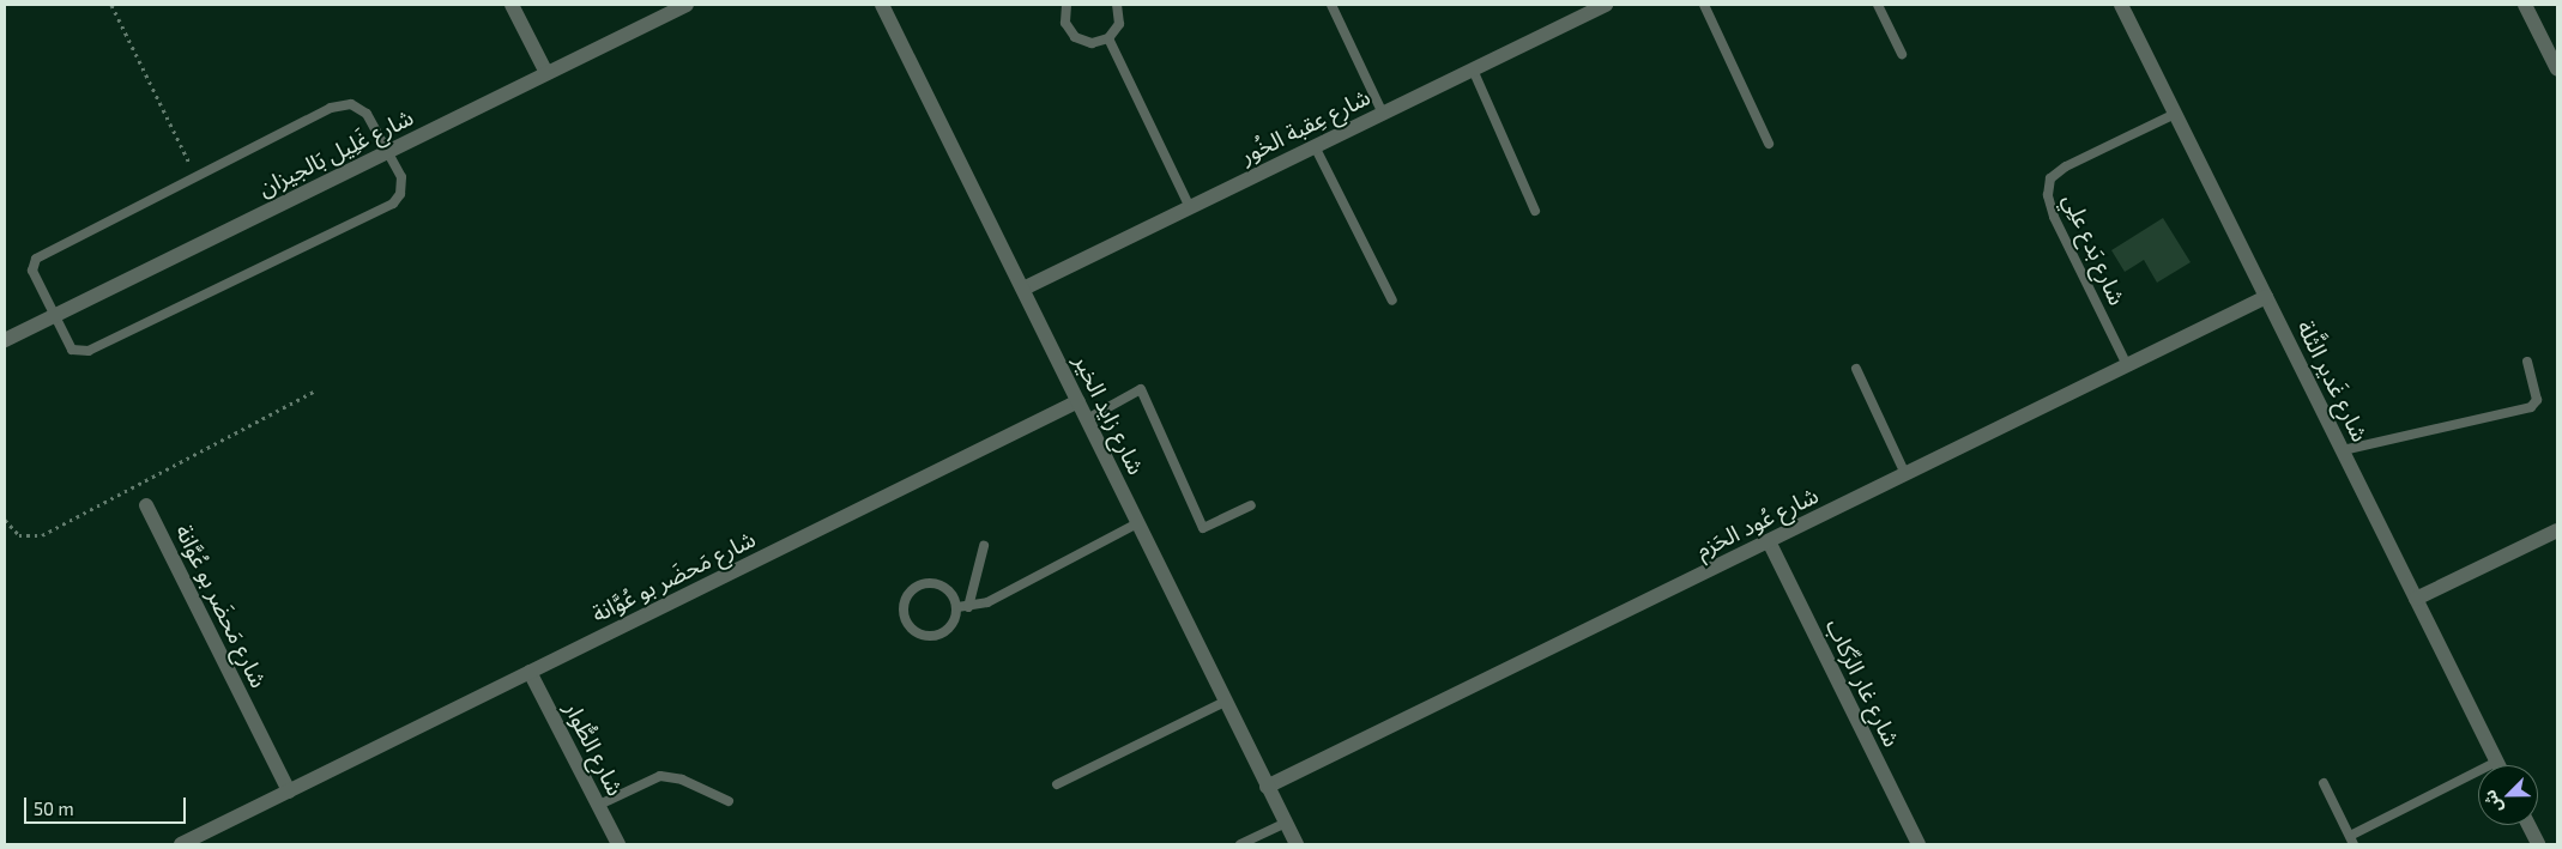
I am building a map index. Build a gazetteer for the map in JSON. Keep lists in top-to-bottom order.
{
  "streets": {
    "street": [
      "شارع عِقبة الخُور",
      "شارع غَلِيل بَالجيزان",
      "شارع غَدير الثَّلة",
      "شارع زايد الخير",
      "شارع عُود الحَزم",
      "شارع مَحضَر بو عُوَّانة",
      "شارع غار الرِّكاب",
      "شارع الطُّوار"
    ],
    "lane": ["شارع بَدع علِي"]
  },
  "crossings": [
    ["شارع عِقبة الخُور", "شارع زايد الخير"],
    ["شارع بَدع علِي", "شارع غَدير الثَّلة"],
    ["شارع بَدع علِي", "شارع عُود الحَزم"],
    ["شارع غَدير الثَّلة", "شارع عُود الحَزم"],
    ["شارع زايد الخير", "شارع عُود الحَزم"],
    ["شارع زايد الخير", "شارع مَحضَر بو عُوَّانة"],
    ["شارع عُود الحَزم", "شارع غار الرِّكاب"],
    ["شارع مَحضَر بو عُوَّانة", "شارع الطُّوار"]
  ],
  "scale_bar": "50 m",
  "north": "bottom left"
}
